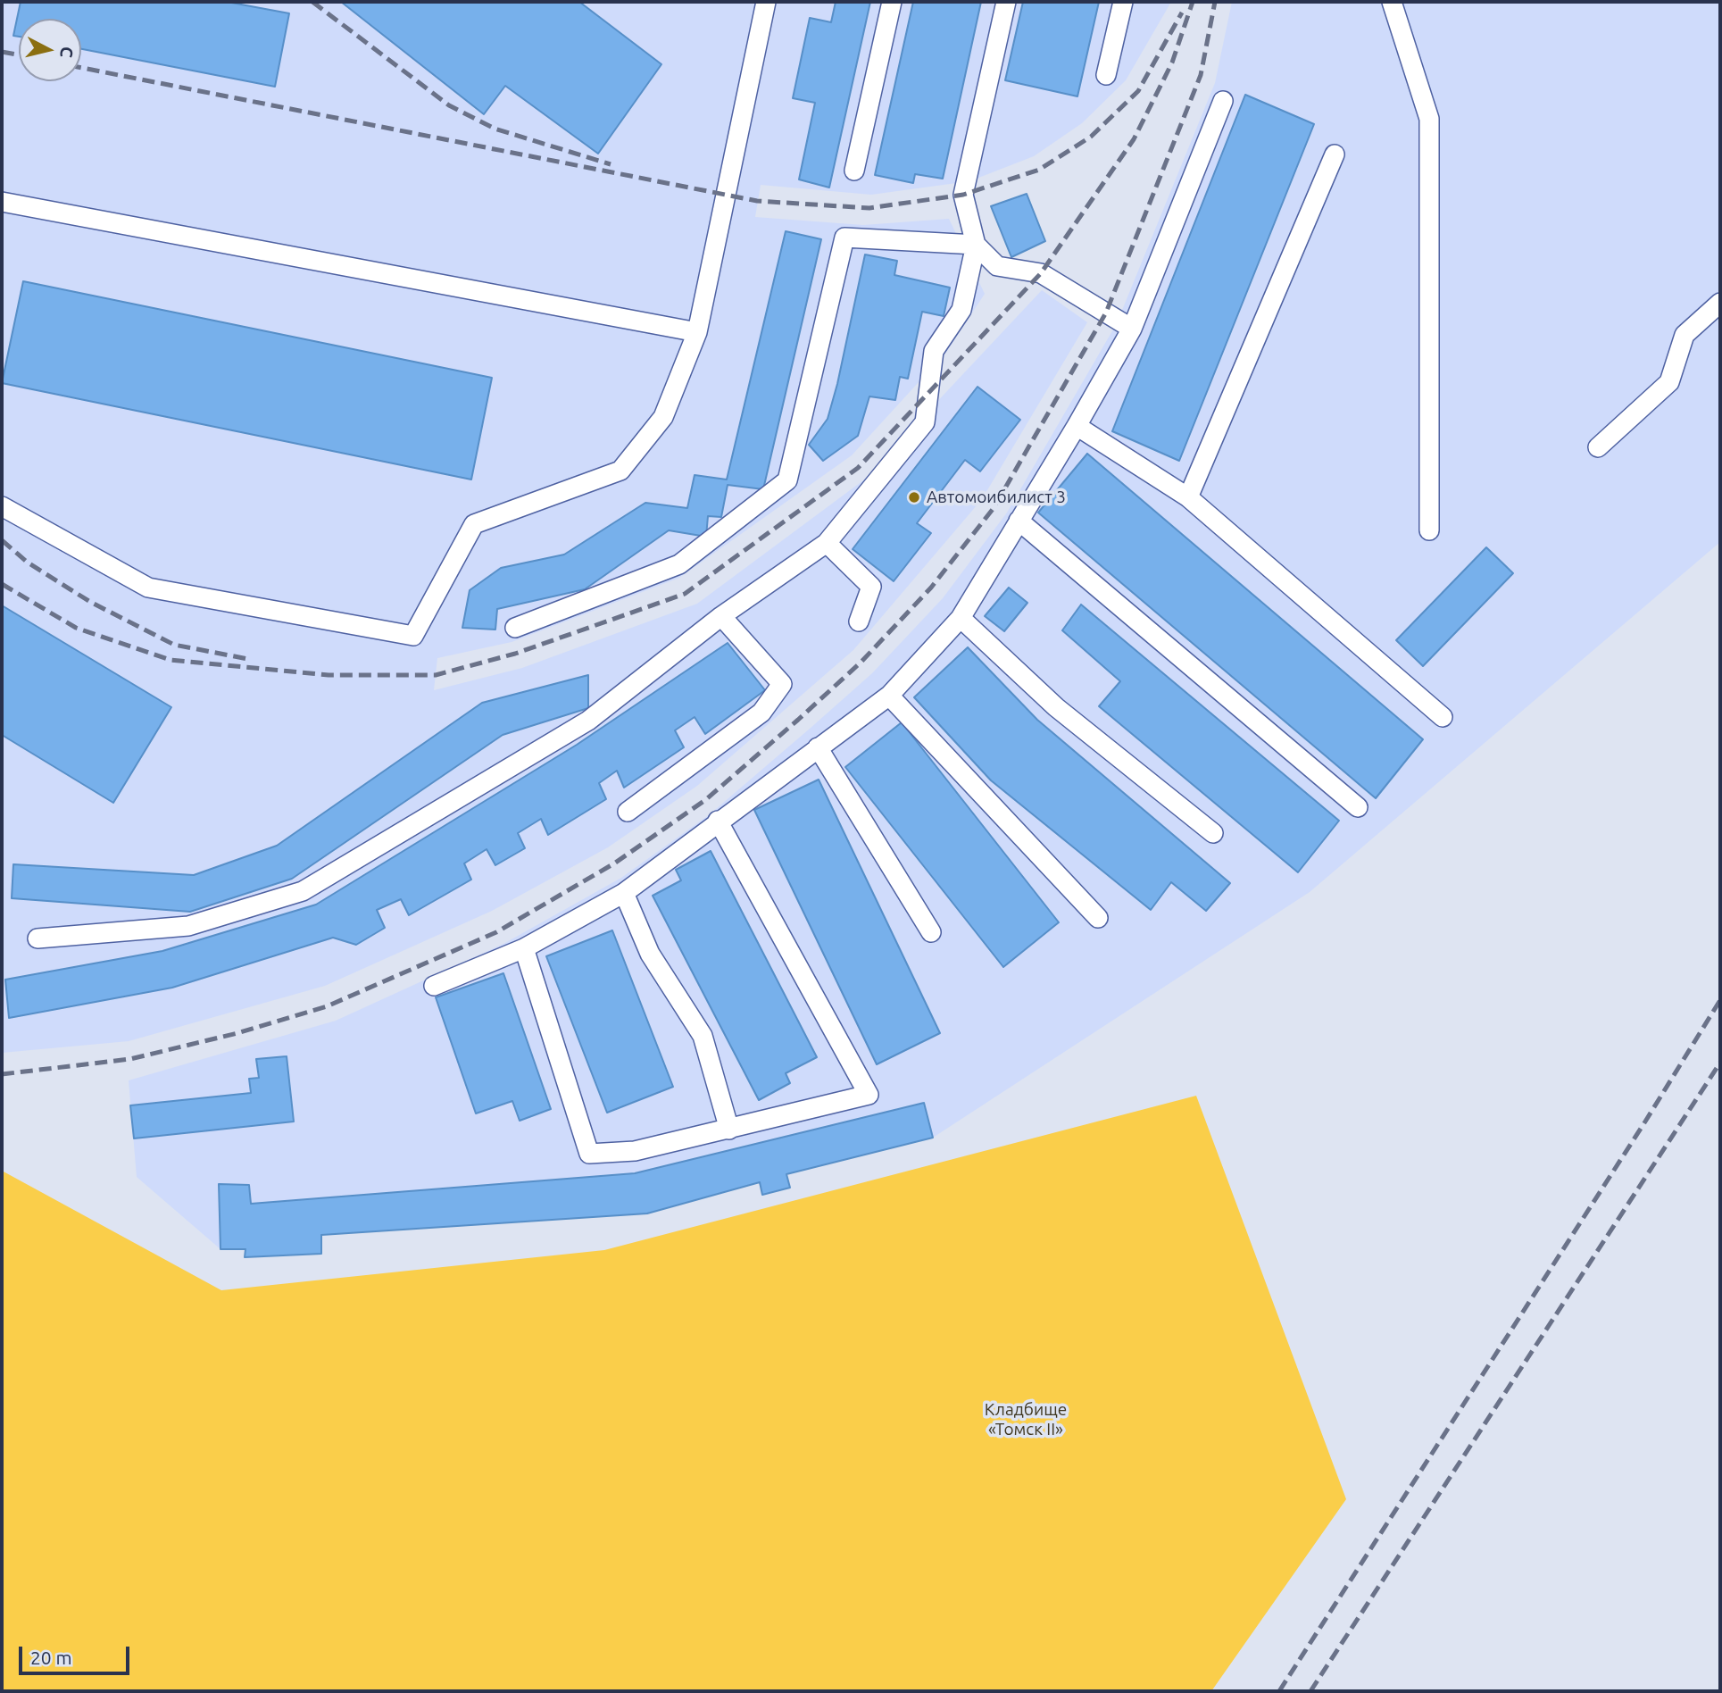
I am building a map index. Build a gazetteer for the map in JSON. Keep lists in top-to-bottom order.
{
  "parks": ["Кладбище «Томск II»"],
  "places": ["Автомоибилист 3"],
  "scale_bar": "20 m",
  "north": "right"
}
